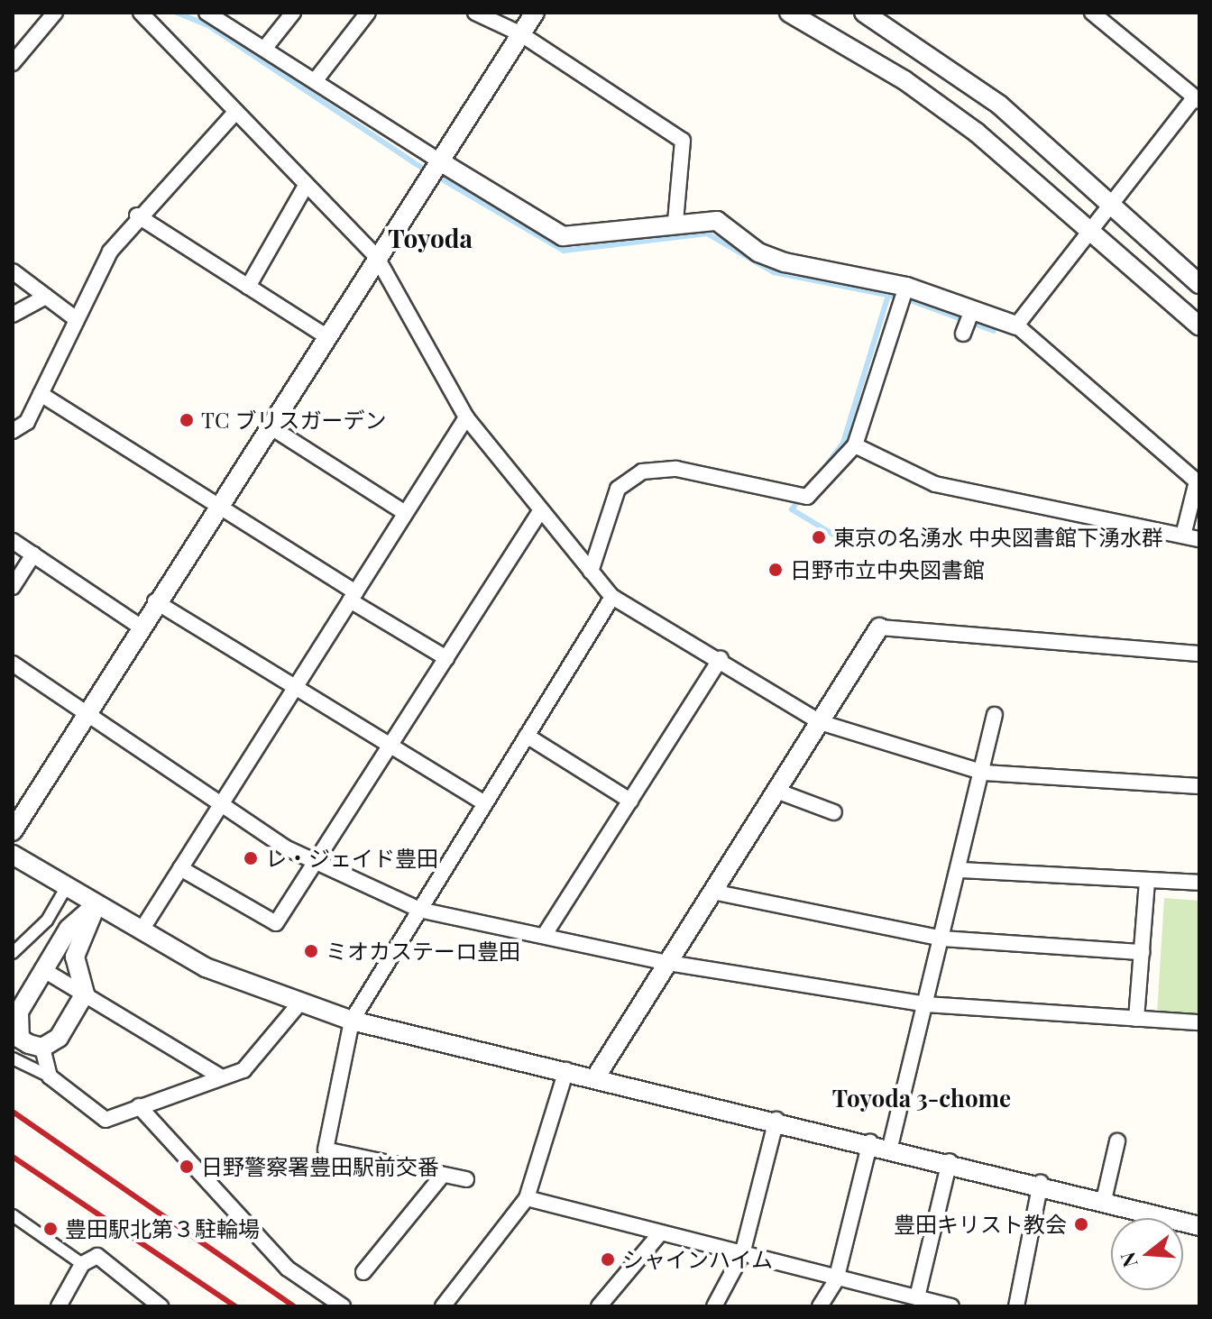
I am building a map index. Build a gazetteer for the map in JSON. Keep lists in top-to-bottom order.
{
  "districts": ["Toyoda", "Toyoda 3-chome"],
  "places": [
    "TC ブリスガーデン",
    "東京の名湧水 中央図書館下湧水群",
    "日野市立中央図書館",
    "レ・ジェイド豊田",
    "ミオカステーロ豊田",
    "日野警察署豊田駅前交番",
    "豊田キリスト教会",
    "豊田駅北第３駐輪場",
    "シャインハイム"
  ],
  "north": "left"
}
